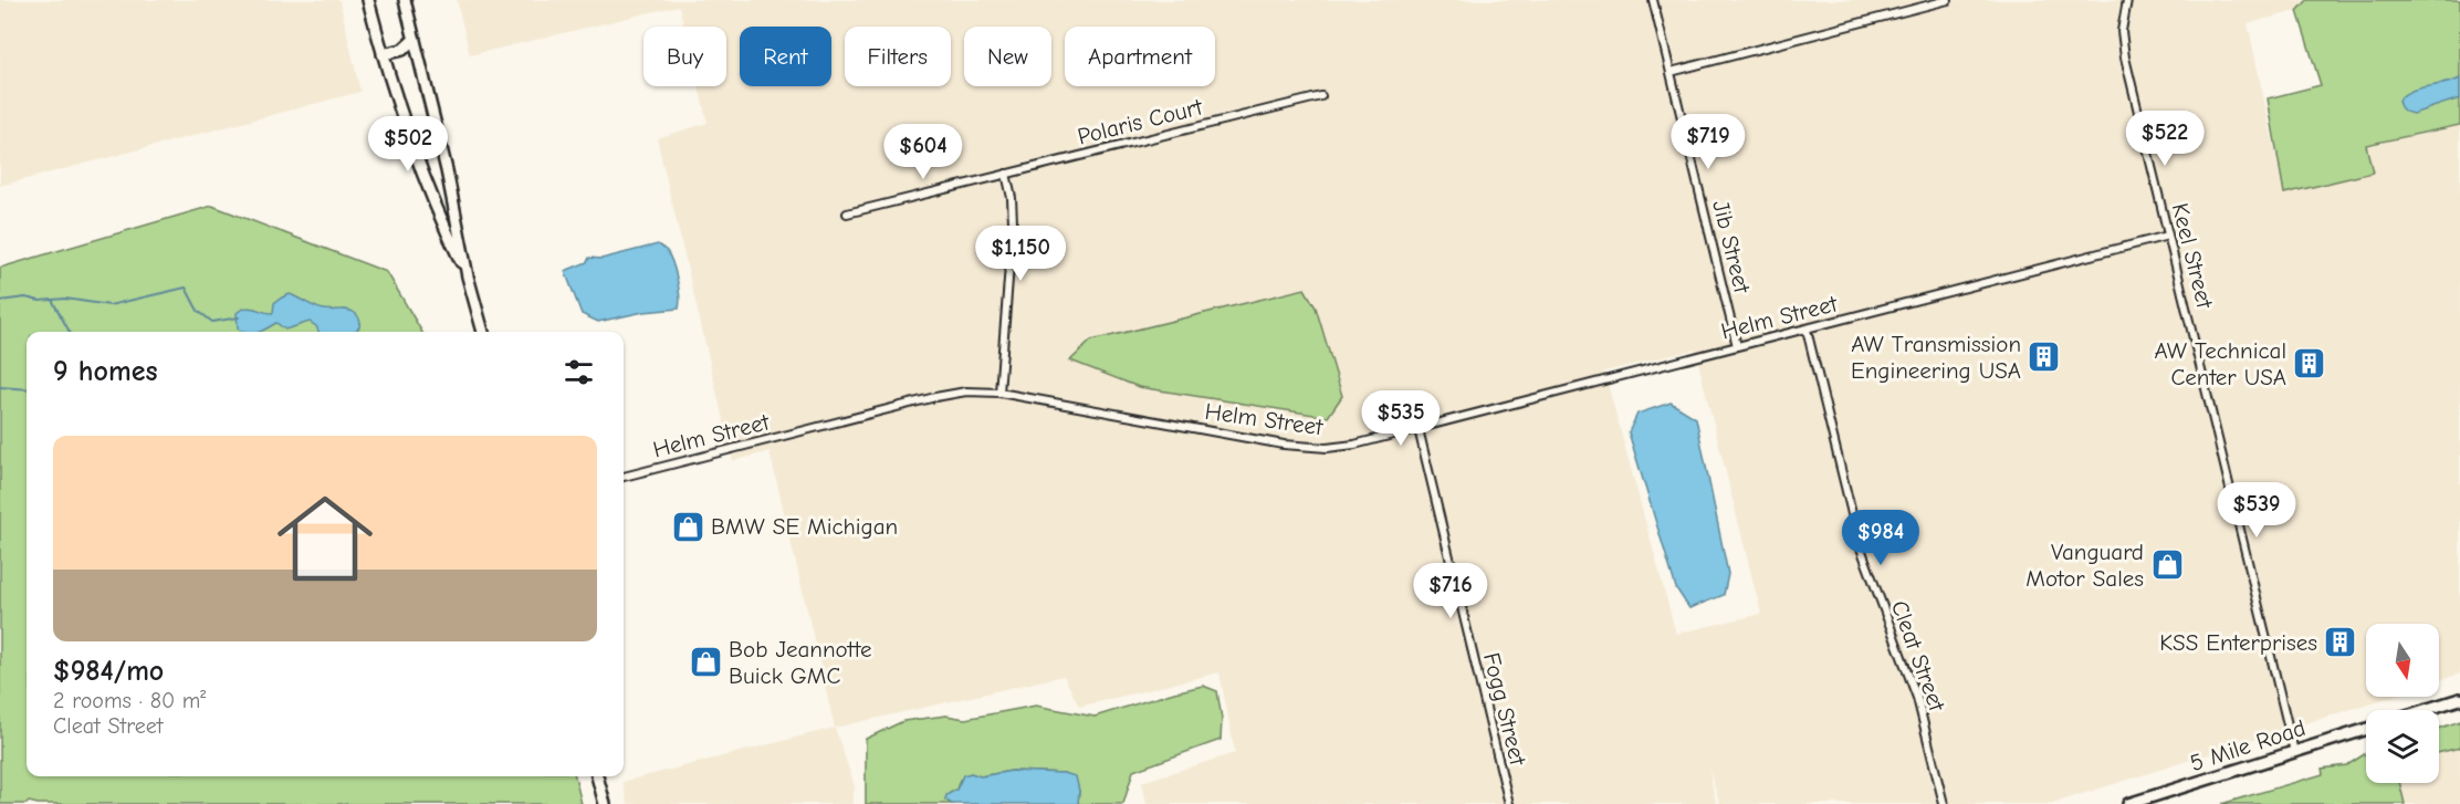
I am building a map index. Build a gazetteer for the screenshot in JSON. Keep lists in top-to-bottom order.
{
  "streets": {
    "main road": ["5 Mile Road"],
    "street": [
      "Polaris Court",
      "Jib Street",
      "Keel Street",
      "Helm Street",
      "Cleat Street",
      "Fogg Street"
    ]
  },
  "crossings": [
    ["Jib Street", "Helm Street"],
    ["Keel Street", "Helm Street"],
    ["Keel Street", "5 Mile Road"],
    ["Helm Street", "Cleat Street"],
    ["Helm Street", "Fogg Street"]
  ],
  "places": {
    "building": ["AW Transmission Engineering USA", "AW Technical Center USA", "KSS Enterprises"],
    "shop": ["BMW SE Michigan", "Vanguard Motor Sales", "Bob Jeannotte Buick GMC"]
  },
  "north": "bottom",
  "page": {
    "chip": [
      "Buy",
      "Rent",
      "Filters",
      "New",
      "Apartment"
    ],
    "price": [
      "$522",
      "$719",
      "$502",
      "$604",
      "$1,150",
      "$535",
      "$539",
      "$984",
      "$716"
    ],
    "heading": "9 homes",
    "list": [
      {
        "name": "$984/mo",
        "note": "2 rooms · 80 m² · Cleat Street"
      }
    ]
  }
}
